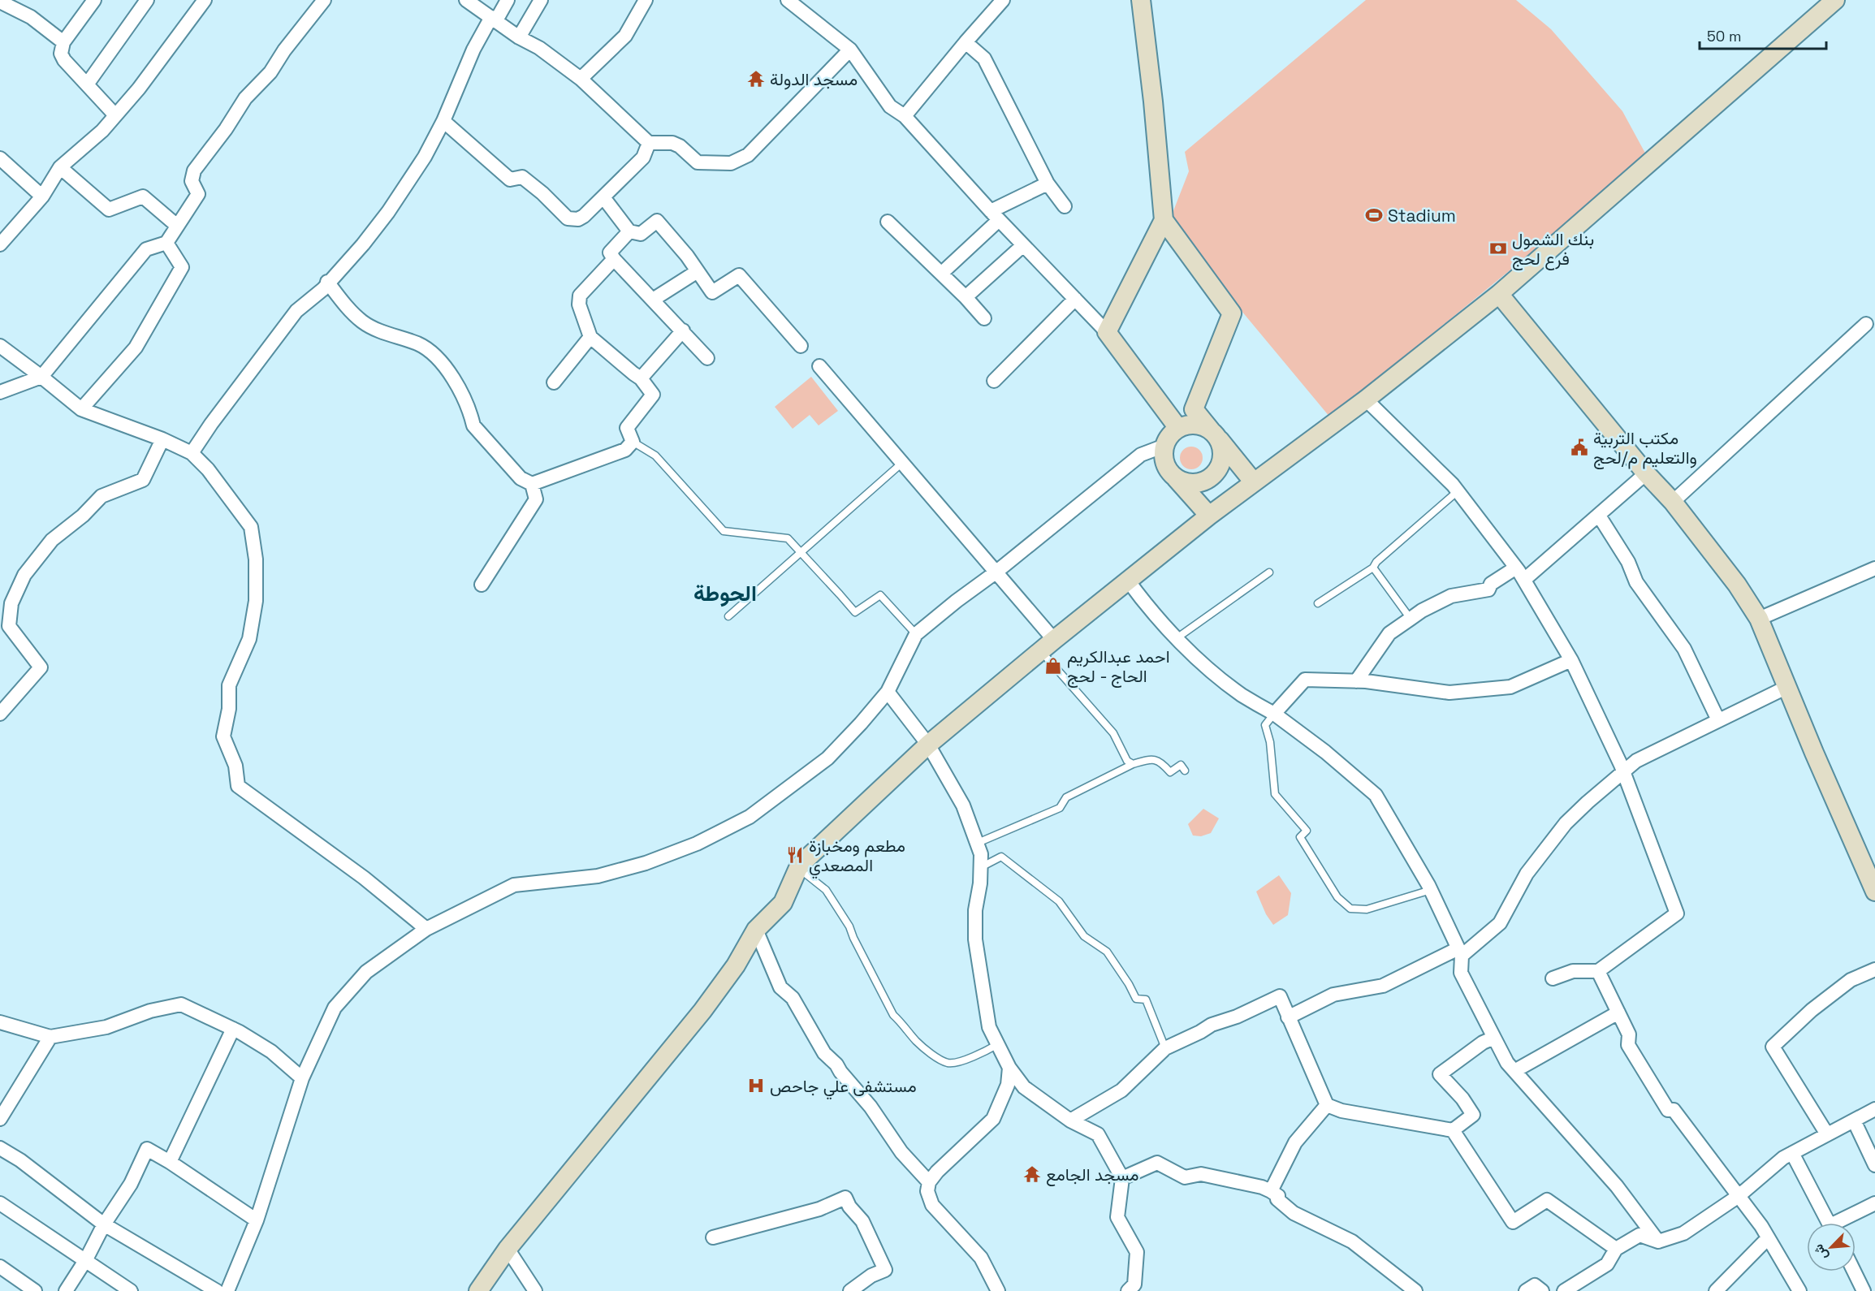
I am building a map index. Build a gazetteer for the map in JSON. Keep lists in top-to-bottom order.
{
  "districts": ["الحوطة"],
  "places": {
    "temple": ["مسجد الدولة", "مسجد الجامع"],
    "sports": ["Stadium"],
    "bank": ["بنك الشمول فرع لحج"],
    "public building": ["مكتب التربية والتعليم م/لحج"],
    "shop": ["احمد عبدالكريم الحاج - لحج"],
    "restaurant": ["مطعم ومخبازة المصعدي"],
    "hospital": ["مستشفى علي جاحص"]
  },
  "scale_bar": "50 m",
  "north": "bottom left"
}
